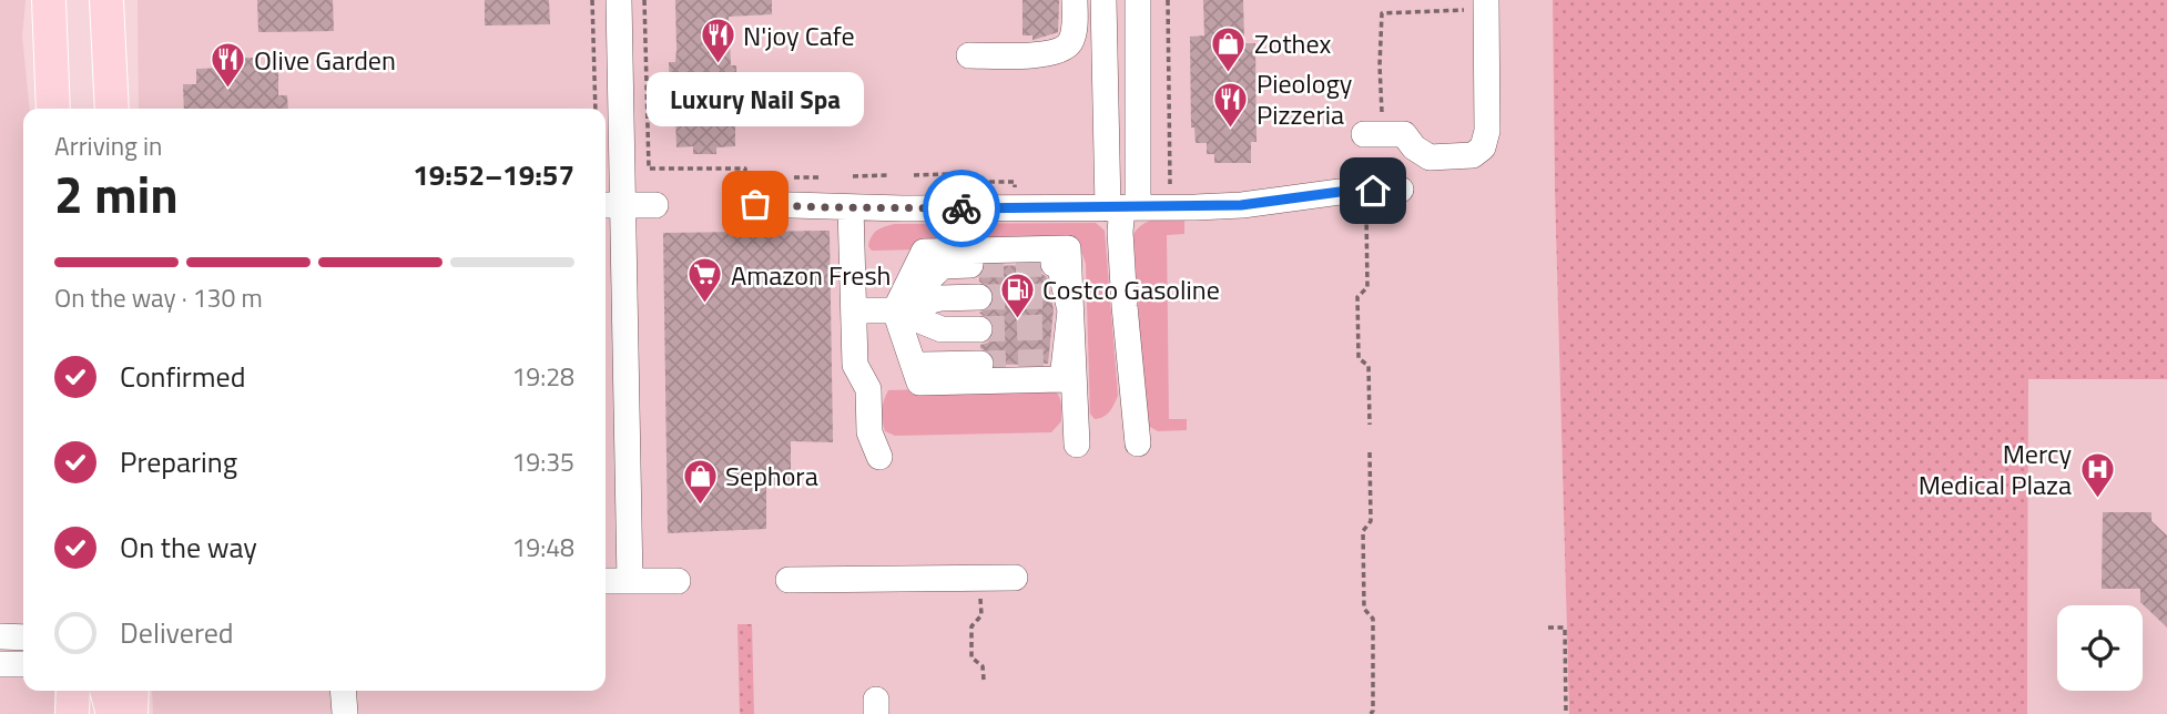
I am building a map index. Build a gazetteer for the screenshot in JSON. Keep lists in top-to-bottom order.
{
  "places": {
    "restaurant": ["N'joy Cafe", "Olive Garden", "Pieology Pizzeria"],
    "shop": ["Zothex", "Sephora"],
    "other": ["Luxury Nail Spa"],
    "supermarket": ["Amazon Fresh"],
    "fuel station": ["Costco Gasoline"],
    "hospital": ["Mercy Medical Plaza"]
  },
  "page": {
    "bubble": "Luxury Nail Spa",
    "heading": ["2 min", "Arriving in", "19:52–19:57"],
    "bar": "On the way · 130 m",
    "list": [
      ["Confirmed", "19:28"],
      ["Preparing", "19:35"],
      ["On the way", "19:48"],
      "Delivered"
    ]
  }
}
